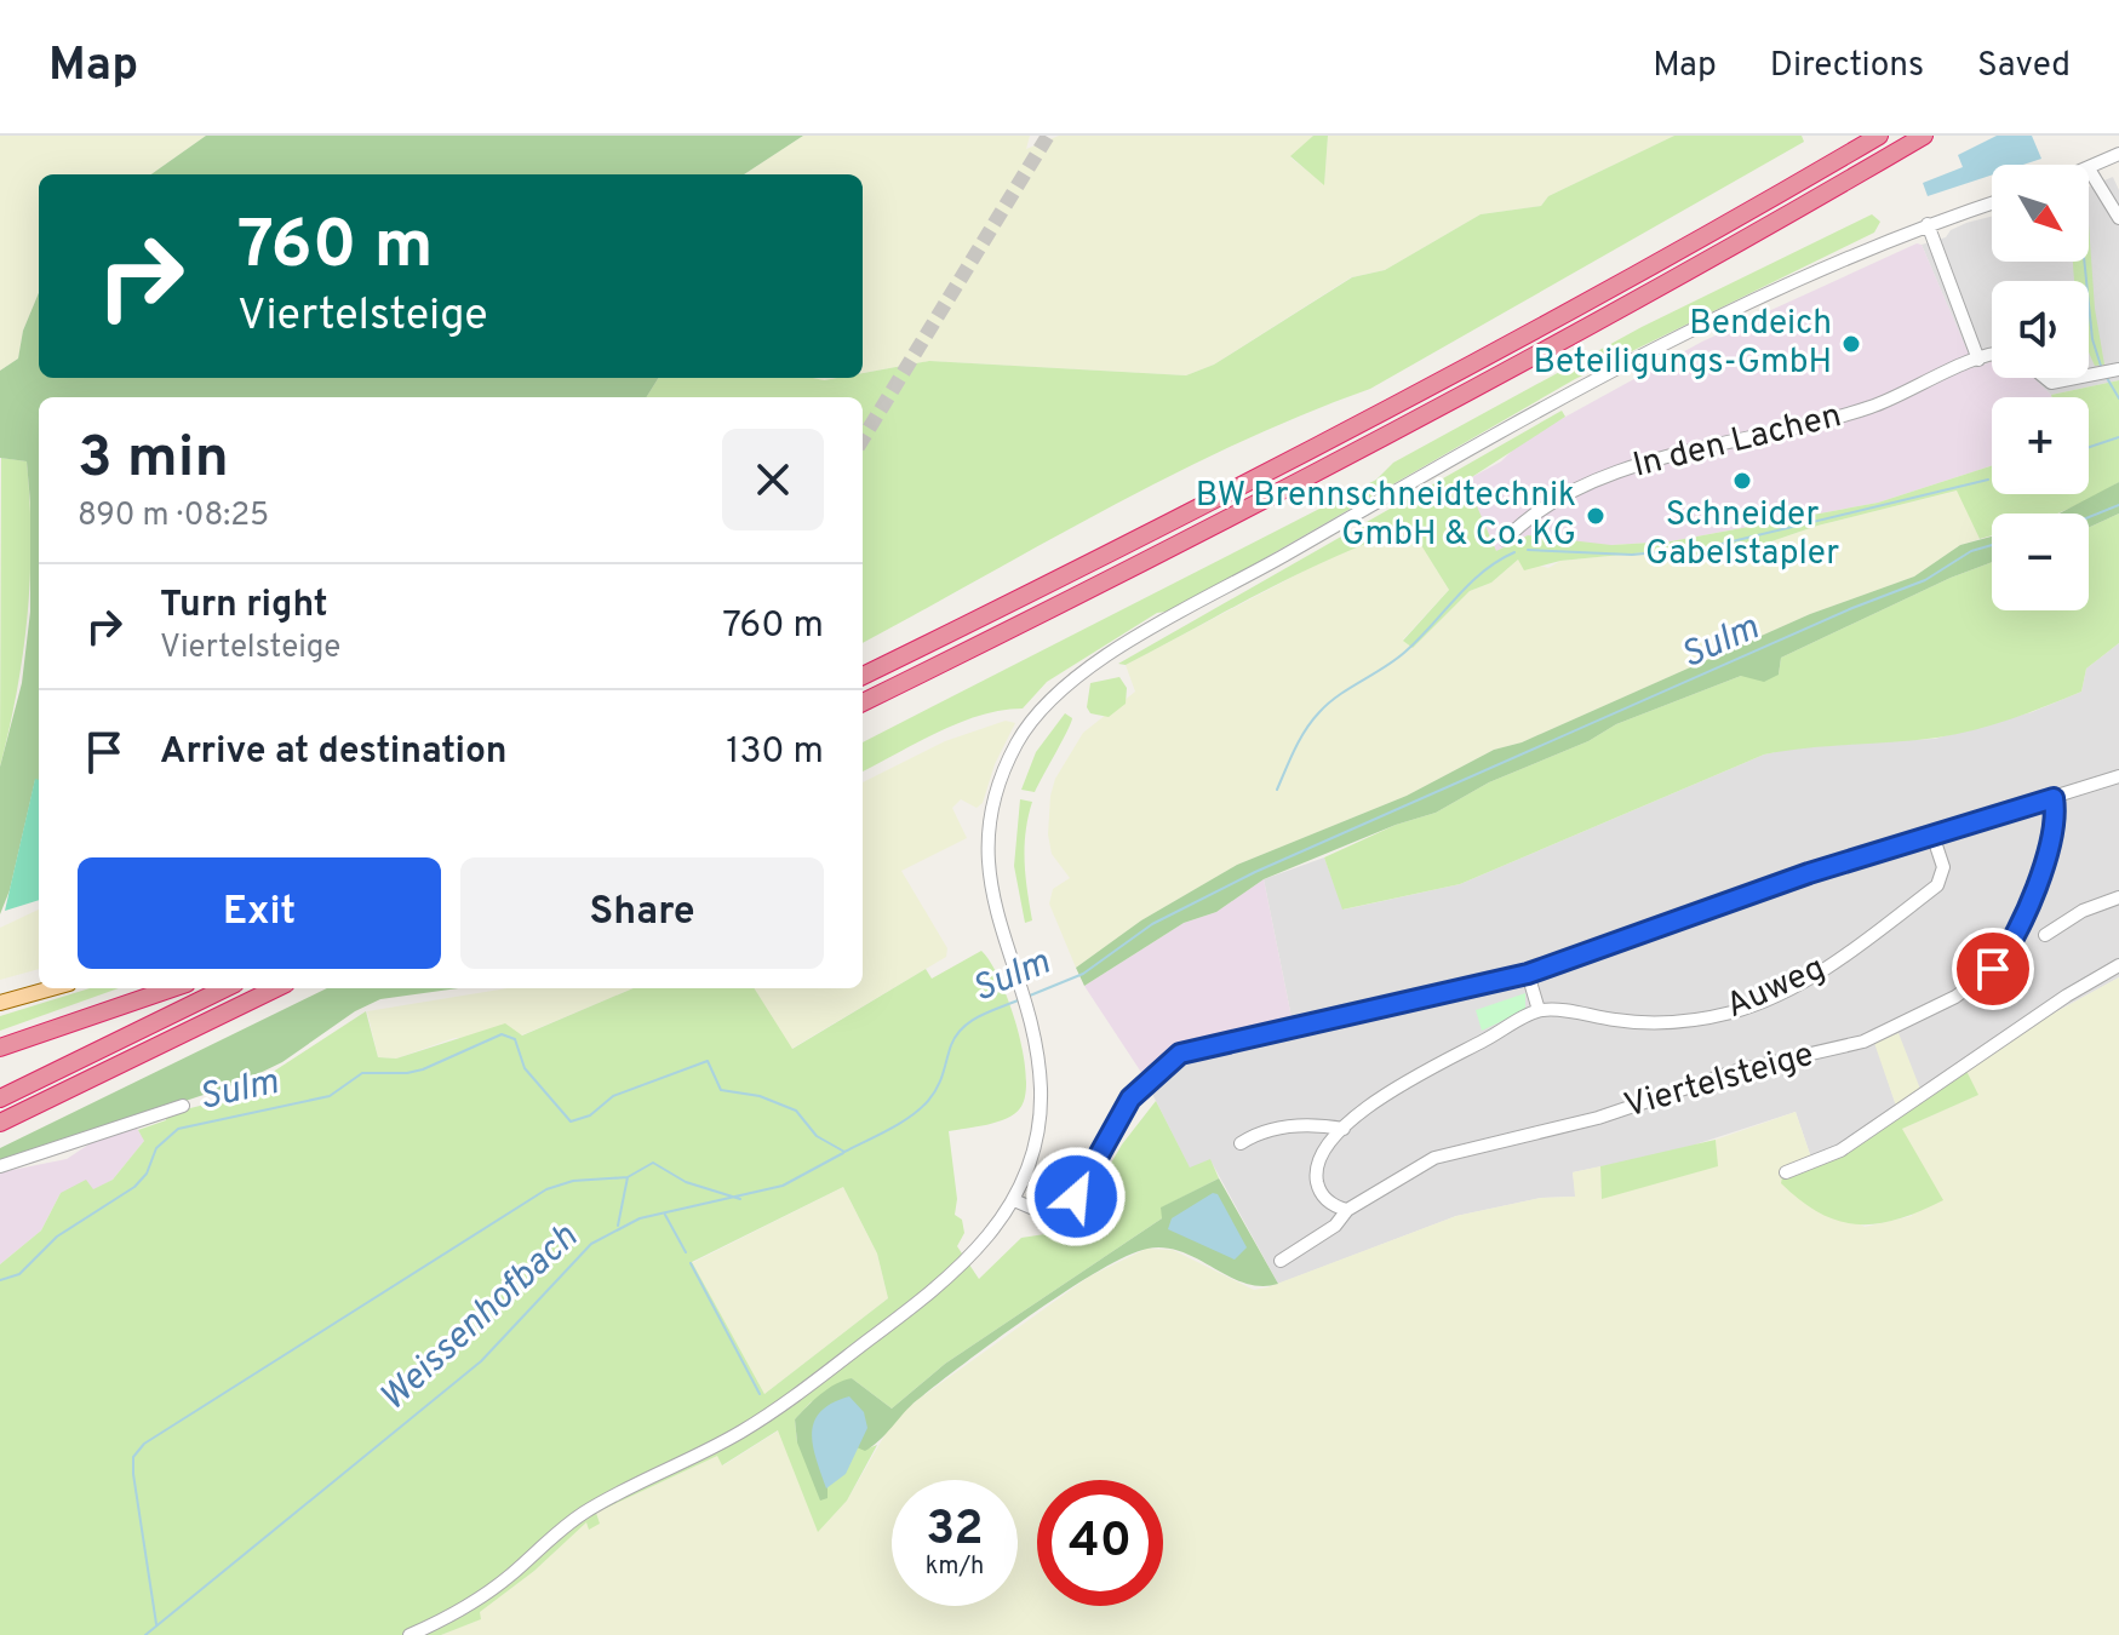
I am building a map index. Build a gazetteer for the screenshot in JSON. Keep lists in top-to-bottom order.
{
  "streets": {
    "street": ["In den Lachen", "Auweg", "Viertelsteige"]
  },
  "water": ["Sulm", "Weissenhofbach"],
  "places": ["Bendeich Beteiligungs-GmbH", "Schneider Gabelstapler", "BW Brennschneidtechnik GmbH & Co. KG"],
  "north": "bottom right",
  "page": {
    "header": "Map",
    "nav": ["Map", "Directions", "Saved"],
    "map_buttons": ["+", "−"],
    "turn": ["760 m", "Viertelsteige"],
    "heading": ["3 min", "890 m · 08:25"],
    "list": [
      {
        "name": "Turn right",
        "note": "Viertelsteige",
        "value": "760 m"
      },
      {
        "name": "Arrive at destination",
        "value": "130 m"
      }
    ],
    "buttons": ["Exit", "Share"],
    "speed": "32 km/h",
    "limit": "40"
  }
}
